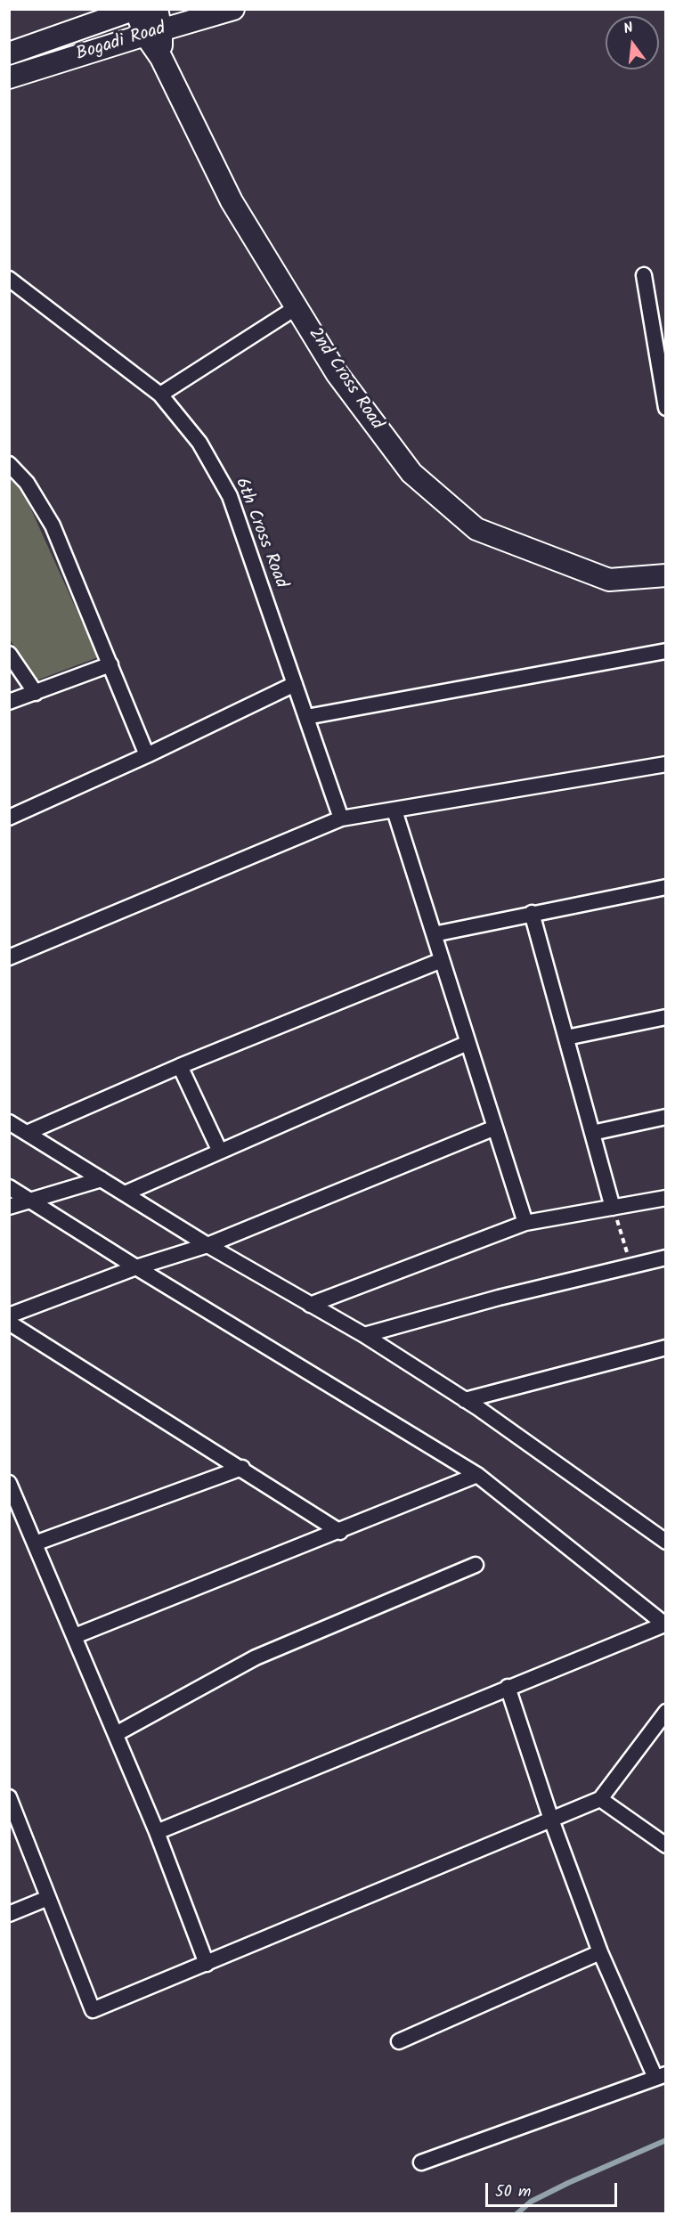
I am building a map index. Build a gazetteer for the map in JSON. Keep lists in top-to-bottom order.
{
  "streets": {
    "street": ["Bogadi Road", "2nd Cross Road", "6th Cross Road"]
  },
  "crossings": [
    ["Bogadi Road", "2nd Cross Road"]
  ],
  "scale_bar": "50 m",
  "north": "top"
}
